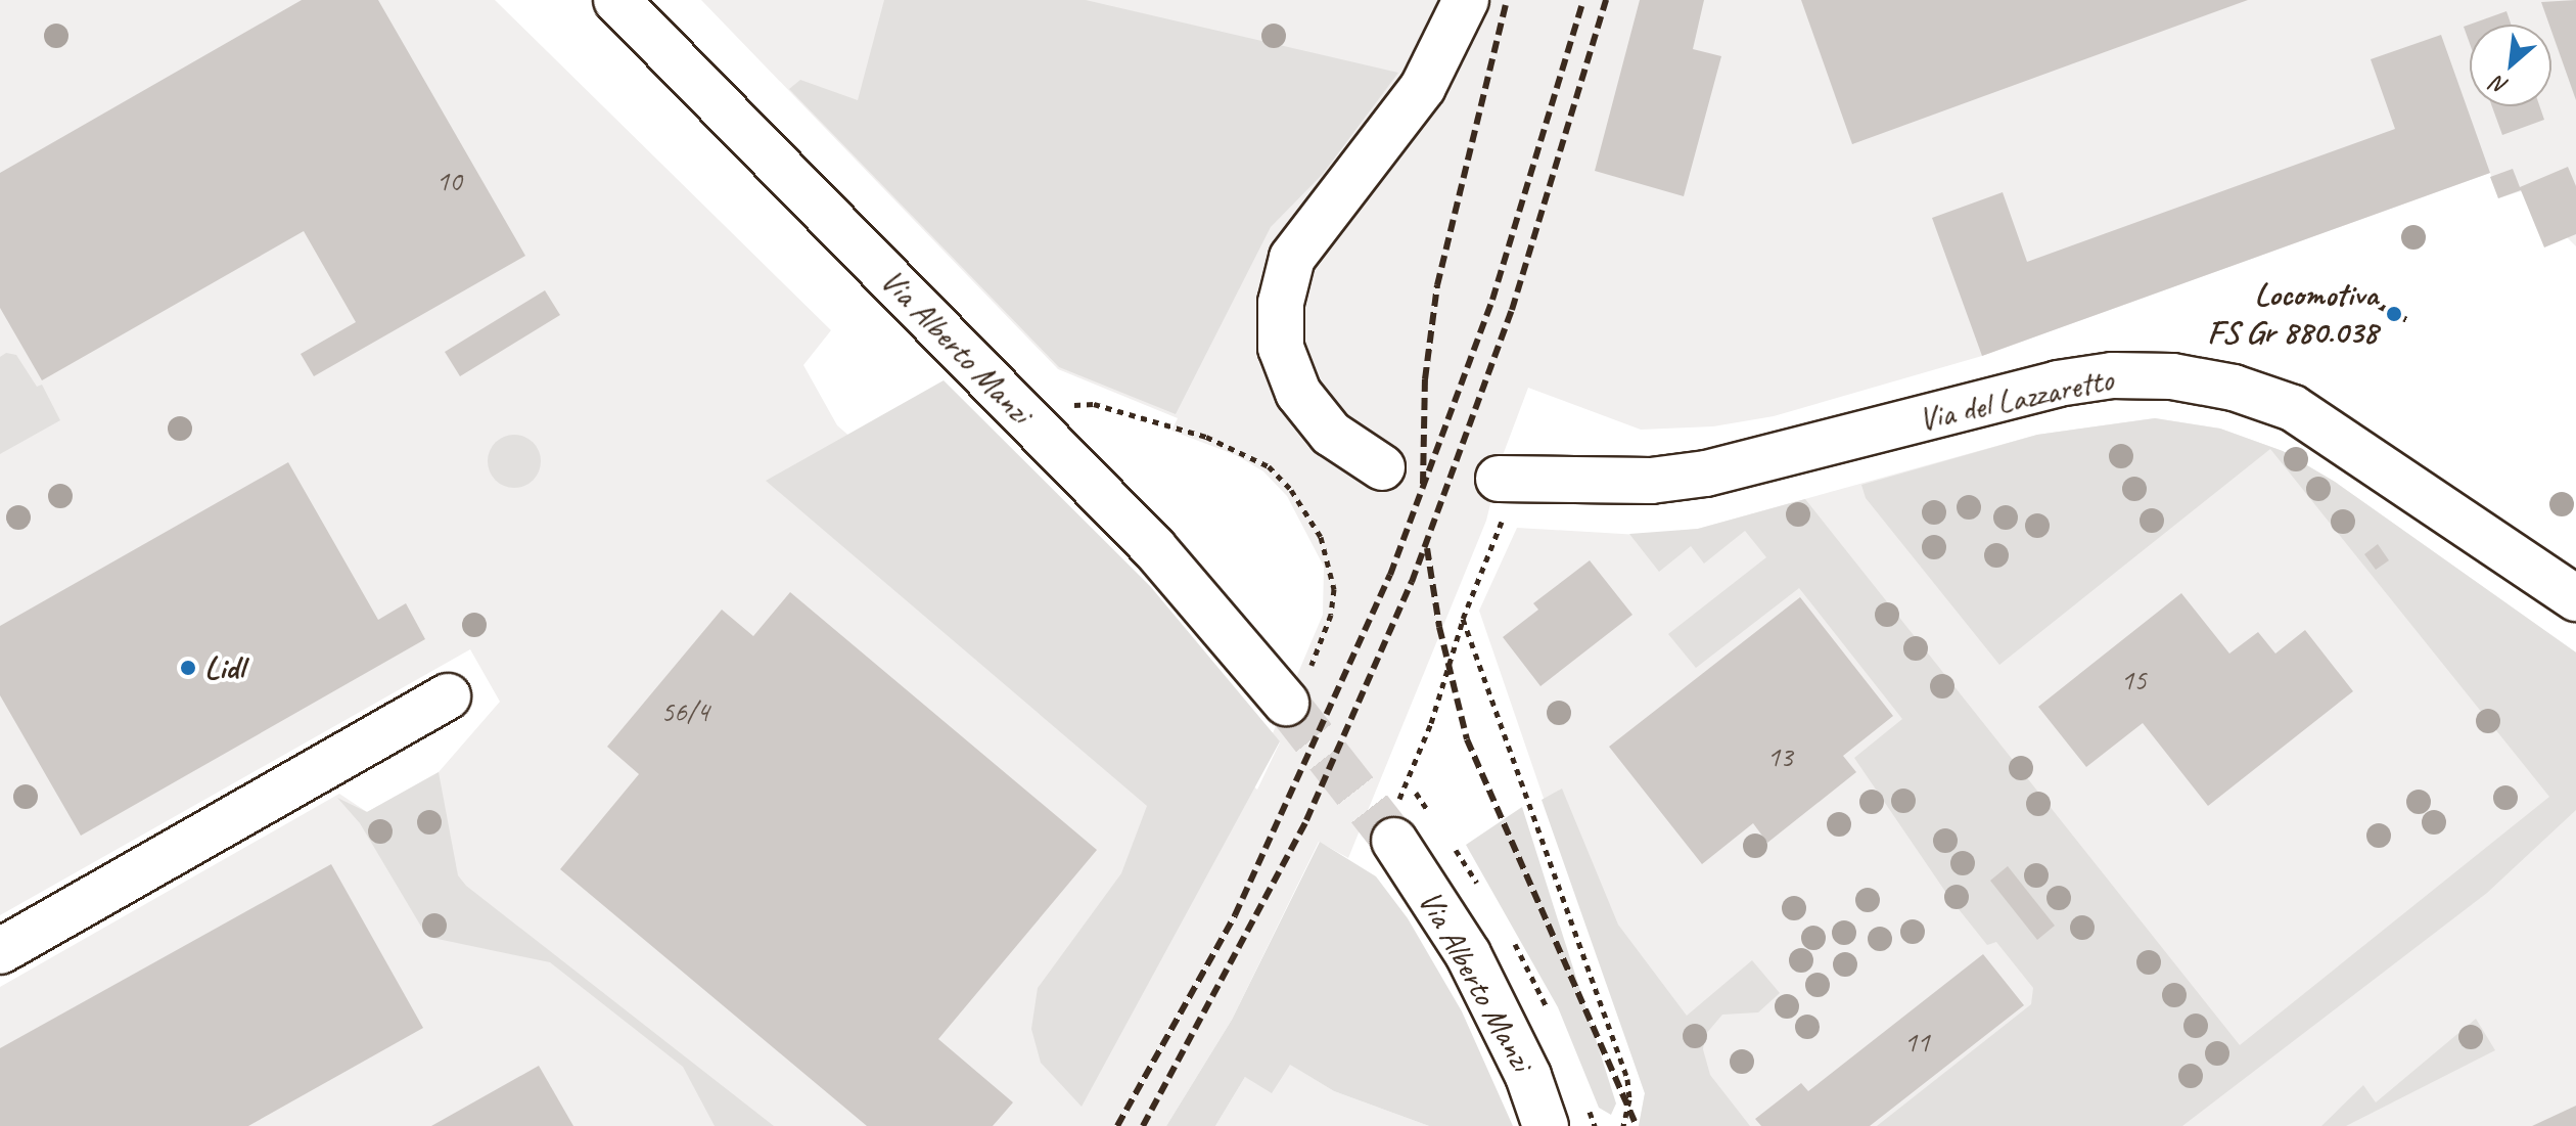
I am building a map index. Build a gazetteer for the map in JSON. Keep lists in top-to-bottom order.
{
  "streets": {
    "main road": ["Via Alberto Manzi", "Via del Lazzaretto"]
  },
  "places": ["Locomotiva FS Gr 880.038", "Lidl"],
  "house_numbers": [
    "10",
    "15",
    "56/4",
    "13",
    "11"
  ],
  "north": "bottom left"
}
